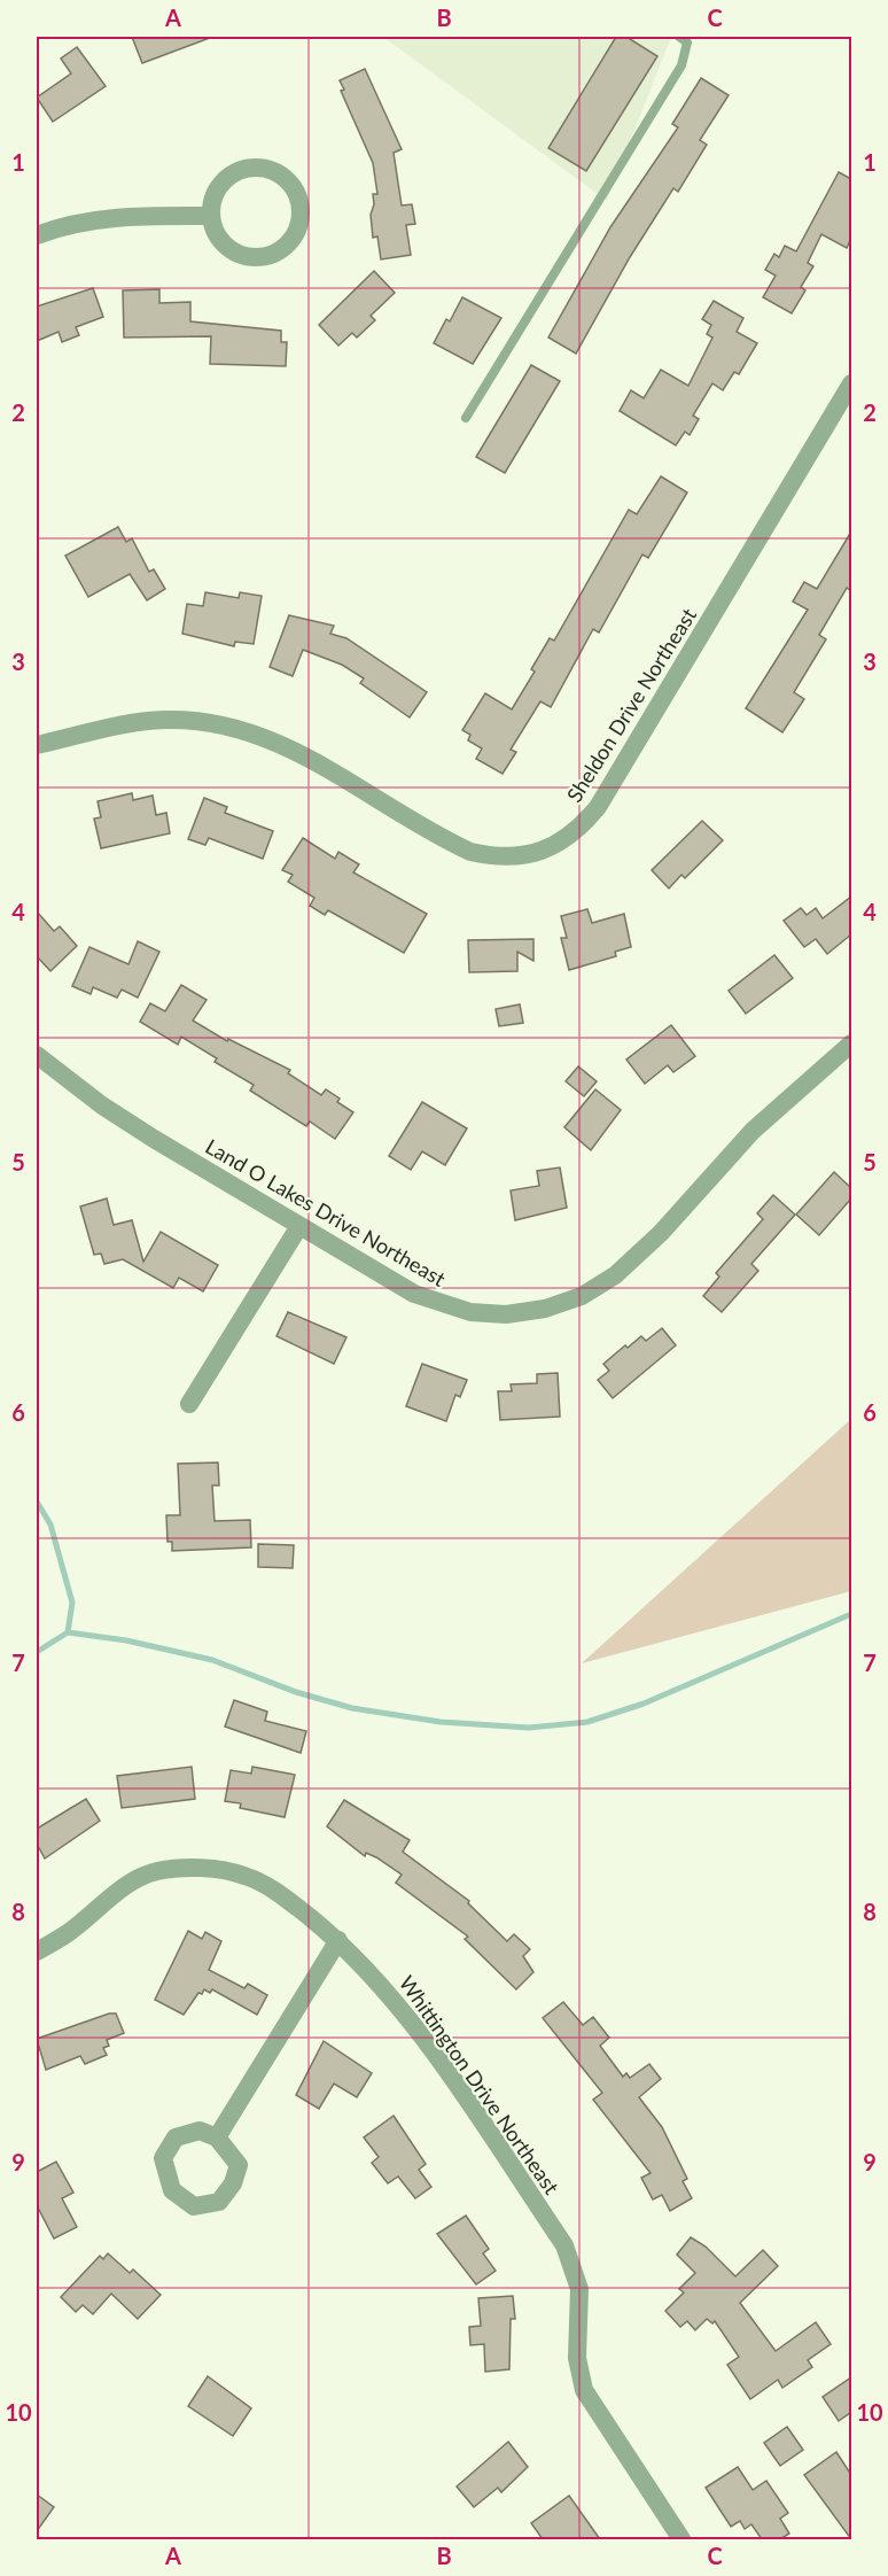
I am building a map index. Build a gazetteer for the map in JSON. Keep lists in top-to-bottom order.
{
  "streets": {
    "street": ["Sheldon Drive Northeast", "Land O Lakes Drive Northeast", "Whittington Drive Northeast"]
  },
  "grid": {
    "columns": ["A", "B", "C"],
    "rows": [
      "1",
      "2",
      "3",
      "4",
      "5",
      "6",
      "7",
      "8",
      "9",
      "10"
    ]
  }
}
